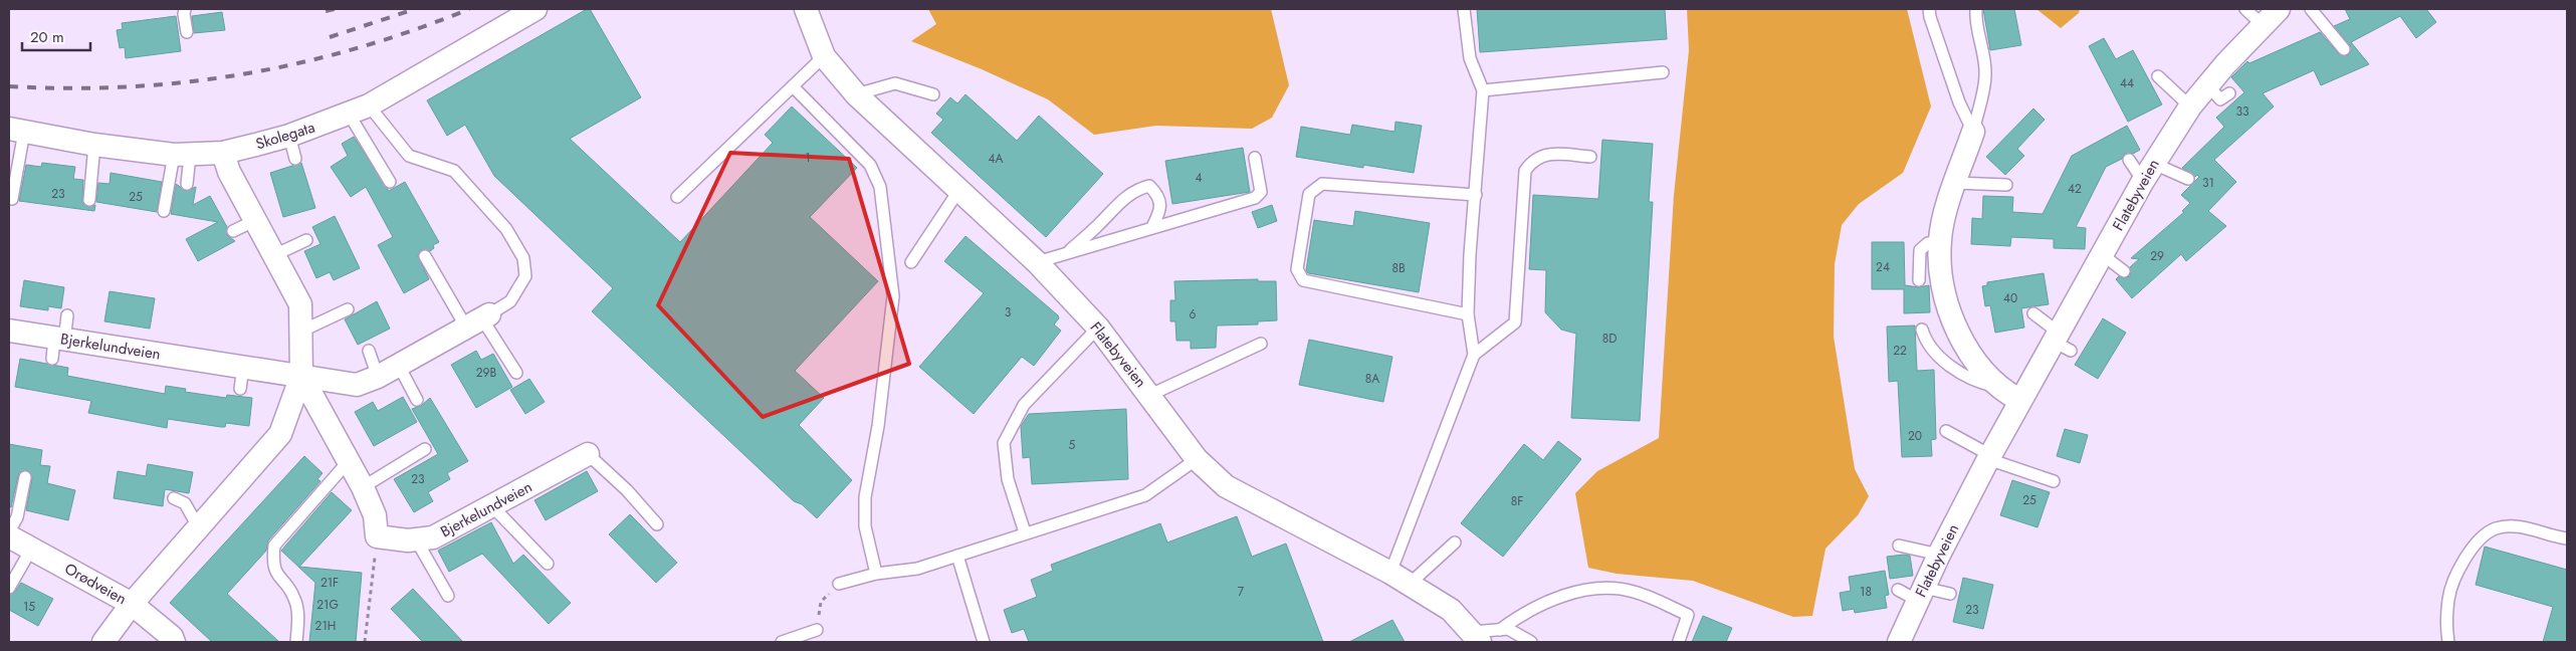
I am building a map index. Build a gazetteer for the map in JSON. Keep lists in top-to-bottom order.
{
  "streets": {
    "street": [
      "Skolegata",
      "Flatebyveien",
      "Bjerkelundveien",
      "Orødveien"
    ]
  },
  "house_numbers": [
    "44",
    "33",
    "1",
    "4A",
    "4",
    "31",
    "42",
    "23",
    "25",
    "29",
    "24",
    "8B",
    "40",
    "3",
    "6",
    "8D",
    "22",
    "29B",
    "8A",
    "20",
    "5",
    "23",
    "25",
    "8F",
    "21F",
    "7",
    "18",
    "21G",
    "15",
    "23",
    "21H"
  ],
  "scale_bar": "20 m"
}
